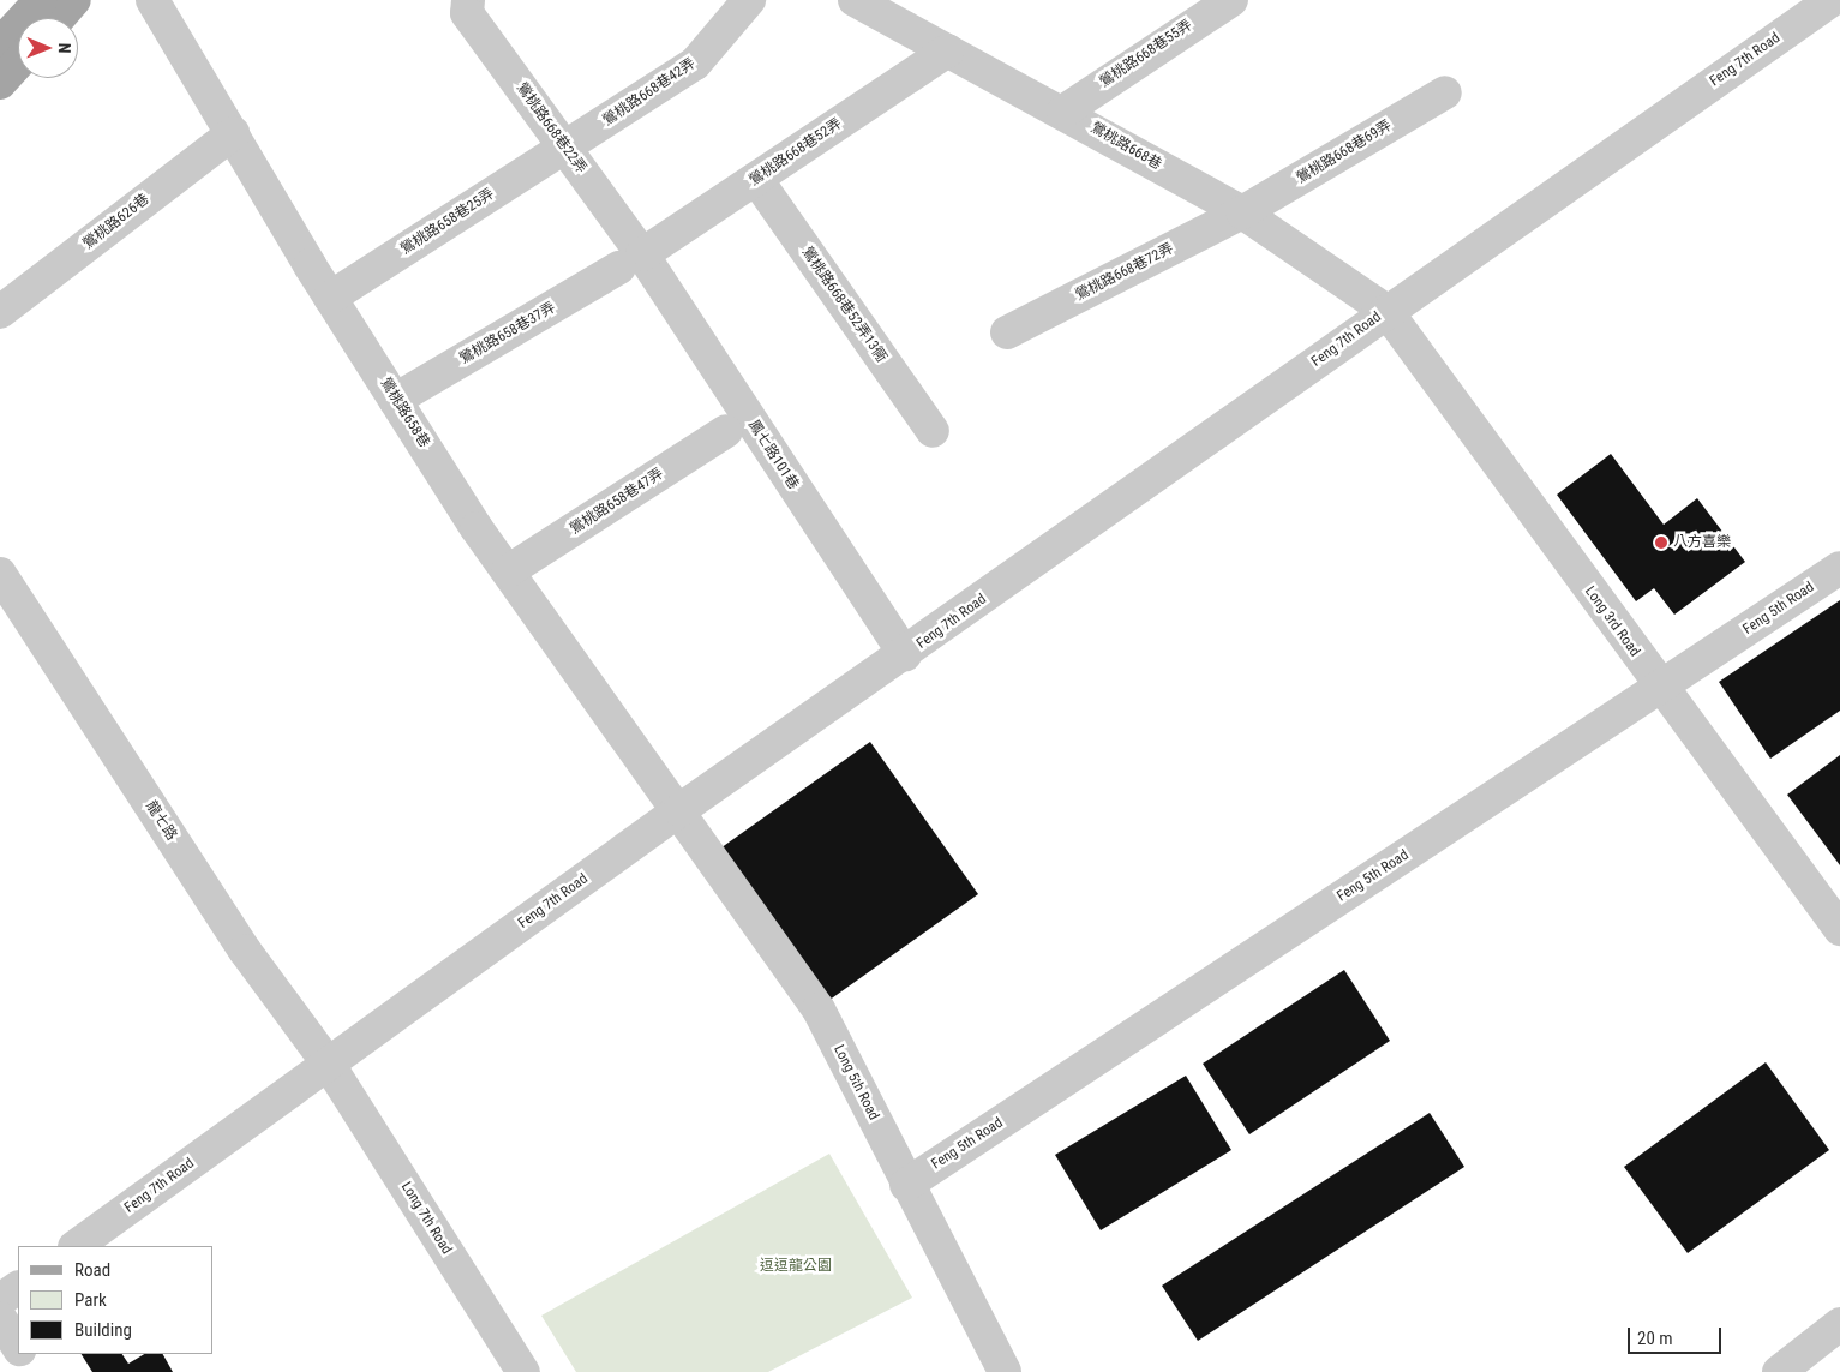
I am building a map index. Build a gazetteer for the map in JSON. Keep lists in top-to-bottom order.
{
  "streets": {
    "street": [
      "鶯桃路668巷55弄",
      "Feng 7th Road",
      "鶯桃路668巷42弄",
      "鶯桃路668巷22弄",
      "鶯桃路668巷",
      "鶯桃路668巷52弄",
      "鶯桃路668巷69弄",
      "鶯桃路626巷",
      "鶯桃路658巷25弄",
      "鶯桃路668巷72弄",
      "鶯桃路668巷52弄13衕",
      "鶯桃路658巷37弄",
      "鶯桃路658巷",
      "鳳七路101巷",
      "鶯桃路658巷47弄",
      "Feng 5th Road",
      "Long 3rd Road",
      "龍七路",
      "Long 5th Road",
      "Long 7th Road"
    ]
  },
  "crossings": [
    ["鶯桃路668巷55弄", "鶯桃路668巷"],
    ["Feng 7th Road", "鶯桃路668巷"],
    ["Feng 7th Road", "鶯桃路658巷"],
    ["Feng 7th Road", "鳳七路101巷"],
    ["Feng 7th Road", "Long 3rd Road"],
    ["Feng 7th Road", "龍七路"],
    ["Feng 7th Road", "Long 5th Road"],
    ["Feng 7th Road", "Long 7th Road"],
    ["鶯桃路668巷42弄", "鶯桃路668巷22弄"],
    ["鶯桃路668巷42弄", "鶯桃路658巷25弄"],
    ["鶯桃路668巷22弄", "鶯桃路668巷52弄"],
    ["鶯桃路668巷22弄", "鶯桃路658巷25弄"],
    ["鶯桃路668巷22弄", "鶯桃路658巷37弄"],
    ["鶯桃路668巷22弄", "鳳七路101巷"],
    ["鶯桃路668巷", "鶯桃路668巷52弄"],
    ["鶯桃路668巷", "鶯桃路668巷69弄"],
    ["鶯桃路668巷", "鶯桃路668巷72弄"],
    ["鶯桃路668巷", "Long 3rd Road"],
    ["鶯桃路668巷52弄", "鶯桃路668巷52弄13衕"],
    ["鶯桃路668巷52弄", "鶯桃路658巷37弄"],
    ["鶯桃路668巷52弄", "鳳七路101巷"],
    ["鶯桃路668巷69弄", "鶯桃路668巷72弄"],
    ["鶯桃路626巷", "鶯桃路658巷"],
    ["鶯桃路658巷25弄", "鶯桃路658巷"],
    ["鶯桃路658巷37弄", "鶯桃路658巷"],
    ["鶯桃路658巷37弄", "鳳七路101巷"],
    ["鶯桃路658巷", "鶯桃路658巷47弄"],
    ["鶯桃路658巷", "Long 5th Road"],
    ["Feng 5th Road", "Long 3rd Road"],
    ["Feng 5th Road", "Long 5th Road"],
    ["龍七路", "Long 7th Road"]
  ],
  "parks": ["逗逗龍公園"],
  "places": ["八方喜樂"],
  "legend": ["Road", "Park", "Building"],
  "scale_bar": "20 m",
  "north": "right"
}
